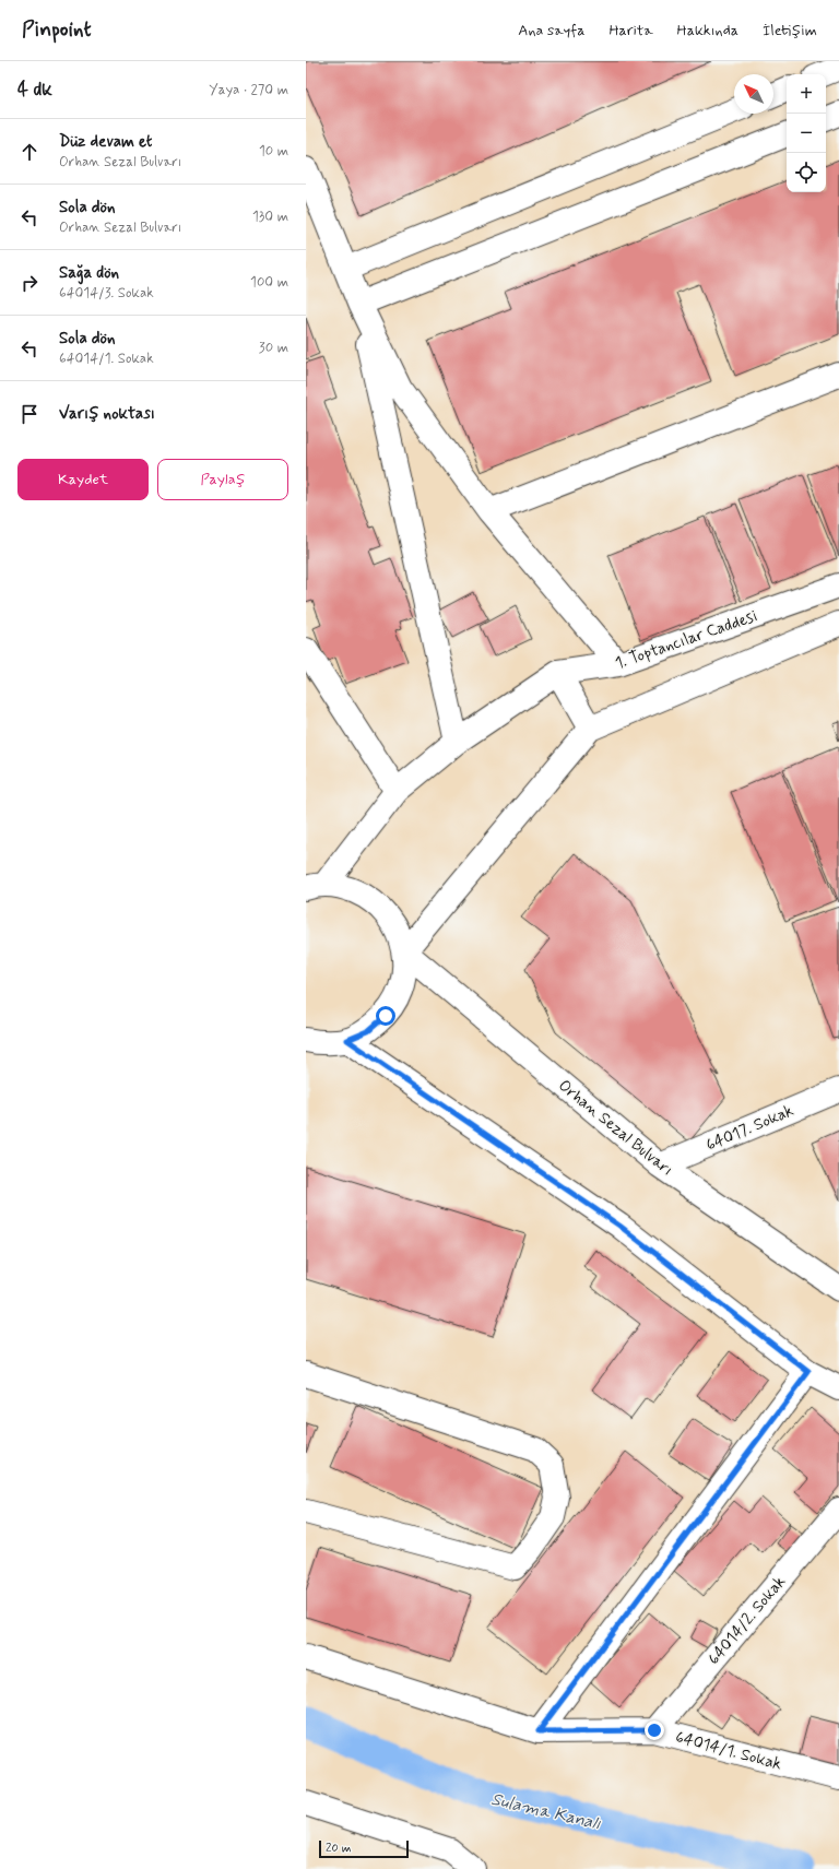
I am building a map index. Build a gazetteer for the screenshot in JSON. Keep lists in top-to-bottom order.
{
  "streets": {
    "street": [
      "1. Toptancılar Caddesi",
      "Orhan Sezal Bulvarı",
      "64017. Sokak",
      "64014/2. Sokak",
      "64014/1. Sokak"
    ]
  },
  "crossings": [
    ["Orhan Sezal Bulvarı", "64017. Sokak"],
    ["64014/2. Sokak", "64014/1. Sokak"]
  ],
  "water": ["Sulama Kanalı"],
  "scale_bar": "20 m",
  "north": "top left",
  "page": {
    "header": "Pinpoint",
    "nav": [
      "Ana sayfa",
      "Harita",
      "Hakkında",
      "İletişim"
    ],
    "heading": ["4 dk", "Yaya · 270 m"],
    "map_buttons": ["+", "−"],
    "list": [
      ["Düz devam et", "Orhan Sezal Bulvarı", "10 m"],
      ["Sola dön", "Orhan Sezal Bulvarı", "130 m"],
      ["Sağa dön", "64014/3. Sokak", "100 m"],
      ["Sola dön", "64014/1. Sokak", "30 m"],
      "Varış noktası"
    ],
    "buttons": ["Kaydet", "Paylaş"],
    "scale": "20 m"
  }
}
